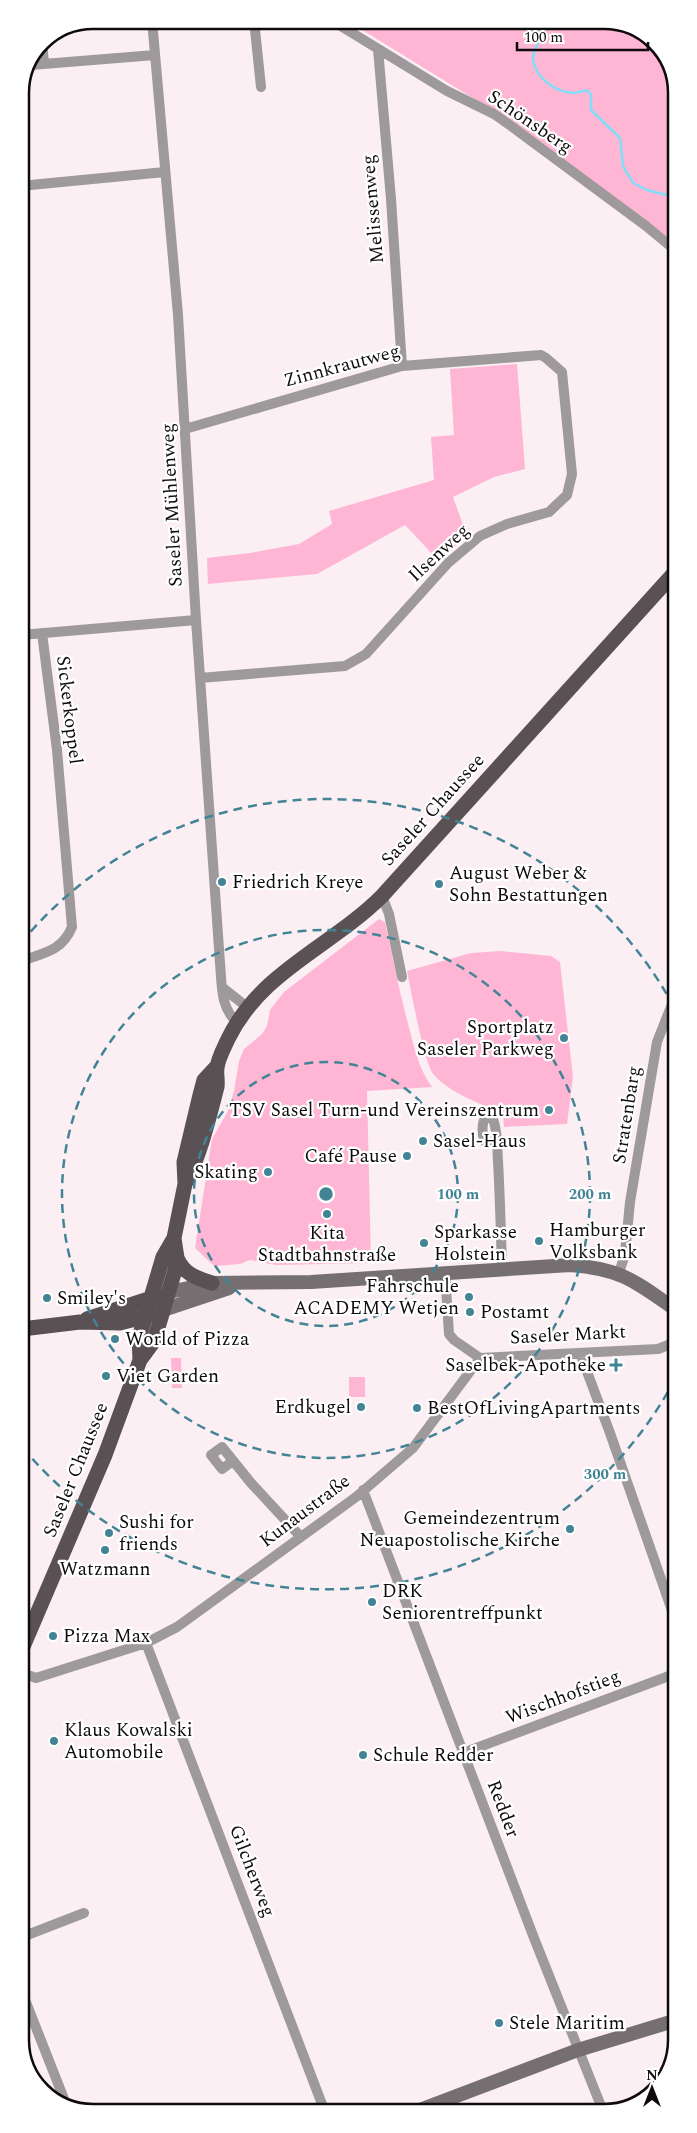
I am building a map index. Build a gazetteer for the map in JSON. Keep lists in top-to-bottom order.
{
  "streets": {
    "main road": ["Saseler Chaussee"],
    "street": [
      "Schönsberg",
      "Melissenweg",
      "Zinnkrautweg",
      "Saseler Mühlenweg",
      "Ilsenweg",
      "Sickerkoppel",
      "Stratenbarg",
      "Saseler Markt",
      "Kunaustraße",
      "Wischhofstieg",
      "Redder",
      "Gilcherweg"
    ]
  },
  "crossings": [
    ["Schönsberg", "Melissenweg"],
    ["Melissenweg", "Zinnkrautweg"],
    ["Zinnkrautweg", "Saseler Mühlenweg"],
    ["Zinnkrautweg", "Ilsenweg"],
    ["Saseler Mühlenweg", "Ilsenweg"],
    ["Saseler Mühlenweg", "Saseler Chaussee"],
    ["Saseler Markt", "Kunaustraße"],
    ["Kunaustraße", "Redder"],
    ["Kunaustraße", "Gilcherweg"],
    ["Wischhofstieg", "Redder"]
  ],
  "places": {
    "other": [
      "Friedrich Kreye",
      "August Weber & Sohn Bestattungen",
      "Sportplatz Saseler Parkweg",
      "TSV Sasel Turn-und Vereinszentrum",
      "Sasel-Haus",
      "Café Pause",
      "Skating",
      "Kita Stadtbahnstraße",
      "Hamburger Volksbank",
      "Sparkasse Holstein",
      "Fahrschule ACADEMY Wetjen",
      "Smiley's",
      "Postamt",
      "World of Pizza",
      "Viet Garden",
      "Erdkugel",
      "BestOfLivingApartments",
      "Gemeindezentrum Neuapostolische Kirche",
      "Sushi for friends",
      "Watzmann",
      "DRK Seniorentreffpunkt",
      "Pizza Max",
      "Klaus Kowalski Automobile",
      "Schule Redder",
      "Stele Maritim"
    ],
    "health": ["Saselbek-Apotheke"]
  },
  "scale_bar": "100 m",
  "north": "top",
  "rings": ["100 m", "200 m", "300 m"]
}
